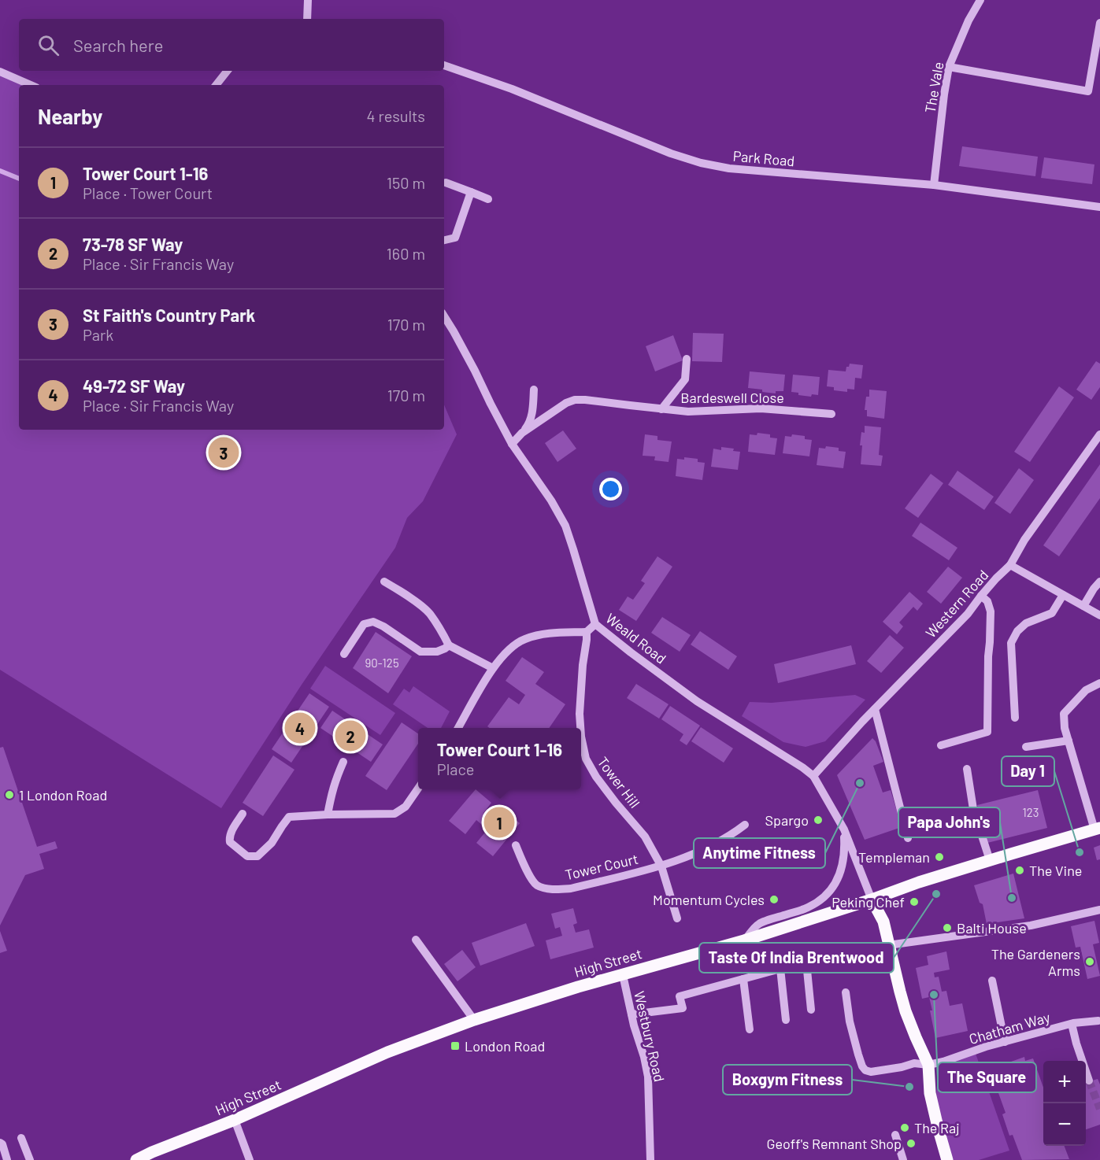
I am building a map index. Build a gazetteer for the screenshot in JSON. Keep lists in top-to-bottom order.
{
  "streets": {
    "main road": ["High Street"],
    "street": [
      "The Vale",
      "Park Road",
      "Bardeswell Close",
      "Western Road",
      "Weald Road",
      "Tower Hill",
      "Tower Court",
      "Chatham Way",
      "Westbury Road"
    ]
  },
  "crossings": [
    ["The Vale", "Park Road"],
    ["Bardeswell Close", "Weald Road"],
    ["Western Road", "Weald Road"],
    ["Weald Road", "High Street"],
    ["Tower Hill", "Tower Court"],
    ["High Street", "Westbury Road"]
  ],
  "places": {
    "other": [
      "Anytime Fitness",
      "1 London Road",
      "Spargo",
      "Day 1",
      "Templeman",
      "The Vine",
      "Taste Of India Brentwood",
      "Papa John's",
      "Momentum Cycles",
      "Peking Chef",
      "Balti House",
      "The Gardeners Arms",
      "The Square",
      "Boxgym Fitness",
      "The Raj",
      "Geoff's Remnant Shop"
    ],
    "transit": ["London Road"]
  },
  "house_numbers": ["90-125", "123"],
  "page": {
    "search": "Search here",
    "heading": ["Nearby", "4 results"],
    "list": [
      {
        "mark": "1",
        "name": "Tower Court 1-16",
        "note": "Place · Tower Court",
        "value": "150 m"
      },
      {
        "mark": "2",
        "name": "73-78 SF Way",
        "note": "Place · Sir Francis Way",
        "value": "160 m"
      },
      {
        "mark": "3",
        "name": "St Faith's Country Park",
        "note": "Park",
        "value": "170 m"
      },
      {
        "mark": "4",
        "name": "49-72 SF Way",
        "note": "Place · Sir Francis Way",
        "value": "170 m"
      }
    ],
    "pins": [
      "3",
      "4",
      "2",
      "1"
    ],
    "popup": ["Tower Court 1-16", "Place"],
    "map_buttons": ["+", "−"]
  }
}
